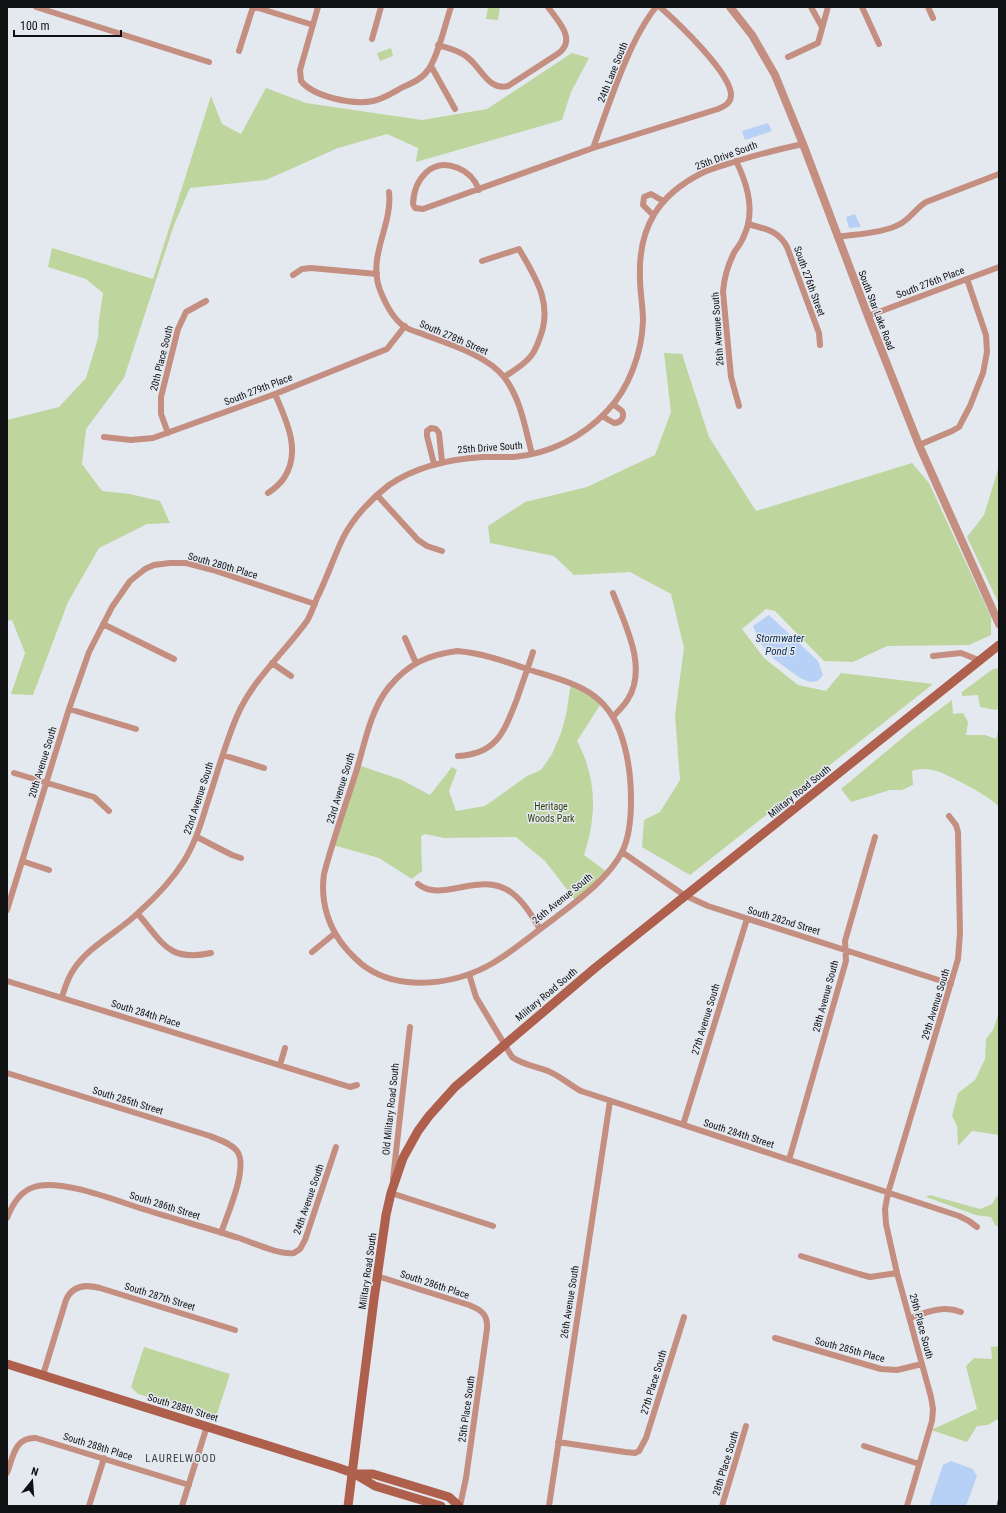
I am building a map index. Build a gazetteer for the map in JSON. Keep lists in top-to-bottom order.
{
  "streets": {
    "main road": ["Military Road South", "South 288th Street"],
    "street": [
      "24th Lane South",
      "25th Drive South",
      "South 276th Street",
      "South 276th Place",
      "South Star Lake Road",
      "26th Avenue South",
      "South 278th Street",
      "20th Place South",
      "South 279th Place",
      "South 280th Place",
      "20th Avenue South",
      "23rd Avenue South",
      "22nd Avenue South",
      "South 282nd Street",
      "28th Avenue South",
      "29th Avenue South",
      "South 284th Place",
      "27th Avenue South",
      "South 285th Street",
      "Old Military Road South",
      "South 284th Street",
      "24th Avenue South",
      "South 286th Street",
      "South 286th Place",
      "South 287th Street",
      "29th Place South",
      "South 285th Place",
      "27th Place South",
      "25th Place South",
      "South 288th Place",
      "28th Place South"
    ]
  },
  "crossings": [
    ["25th Drive South", "South Star Lake Road"],
    ["25th Drive South", "26th Avenue South"],
    ["25th Drive South", "South 278th Street"],
    ["25th Drive South", "22nd Avenue South"],
    ["South 276th Street", "26th Avenue South"],
    ["South 276th Place", "South Star Lake Road"],
    ["26th Avenue South", "South 282nd Street"],
    ["26th Avenue South", "South 284th Street"],
    ["26th Avenue South", "27th Place South"],
    ["South 278th Street", "South 279th Place"],
    ["20th Place South", "South 279th Place"],
    ["South 280th Place", "20th Avenue South"],
    ["South 280th Place", "22nd Avenue South"],
    ["Military Road South", "South 282nd Street"],
    ["Military Road South", "Old Military Road South"],
    ["Military Road South", "South 284th Street"],
    ["Military Road South", "South 286th Place"],
    ["Military Road South", "South 288th Street"],
    ["22nd Avenue South", "South 284th Place"],
    ["South 282nd Street", "28th Avenue South"],
    ["South 282nd Street", "29th Avenue South"],
    ["South 282nd Street", "27th Avenue South"],
    ["28th Avenue South", "South 284th Street"],
    ["29th Avenue South", "South 284th Street"],
    ["29th Avenue South", "29th Place South"],
    ["27th Avenue South", "South 284th Street"],
    ["South 285th Street", "South 286th Street"],
    ["South 284th Street", "29th Place South"],
    ["24th Avenue South", "South 286th Street"],
    ["South 286th Place", "25th Place South"],
    ["South 287th Street", "South 288th Street"],
    ["29th Place South", "South 285th Place"],
    ["South 288th Street", "25th Place South"]
  ],
  "districts": ["LAURELWOOD"],
  "water": ["Stormwater Pond 5"],
  "parks": ["Heritage Woods Park"],
  "scale_bar": "100 m",
  "north": "top"
}
